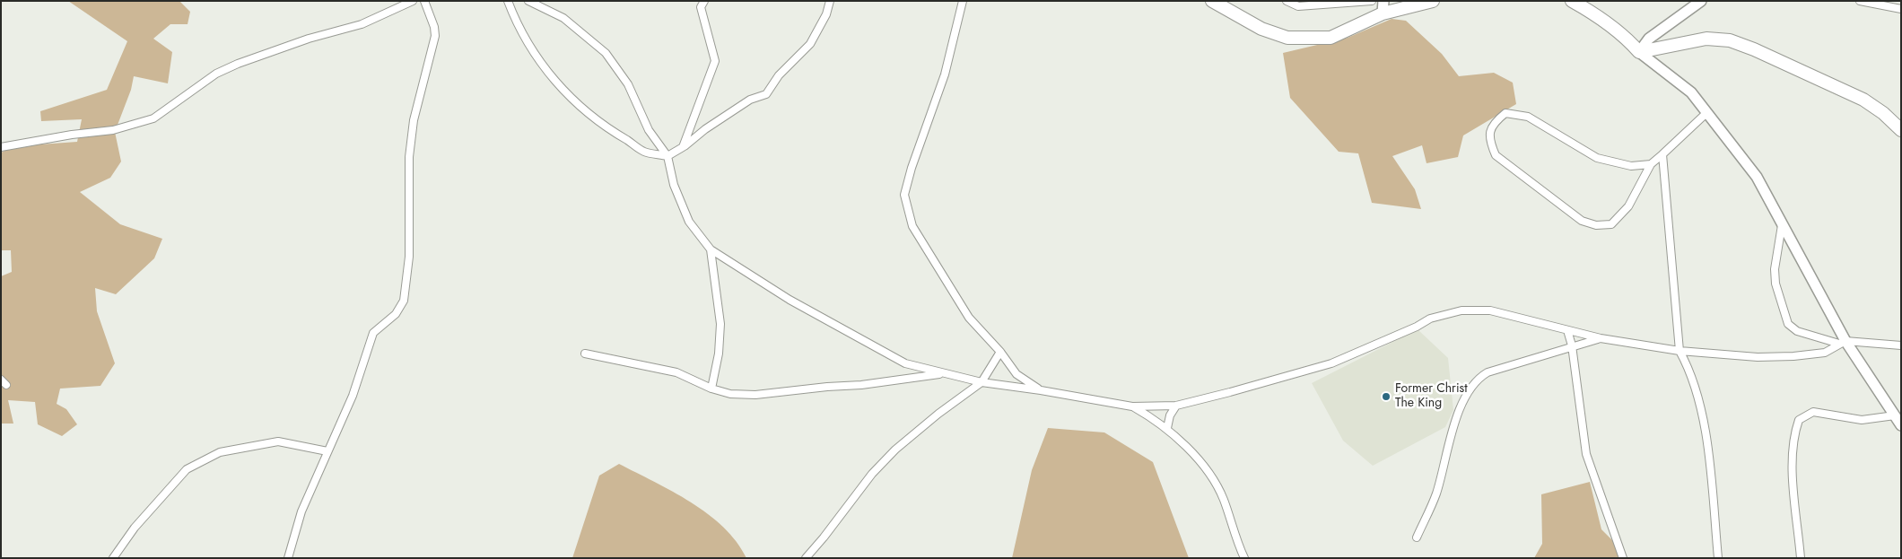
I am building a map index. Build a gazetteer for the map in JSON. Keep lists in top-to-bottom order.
{
  "places": ["Former Christ The King"]
}
